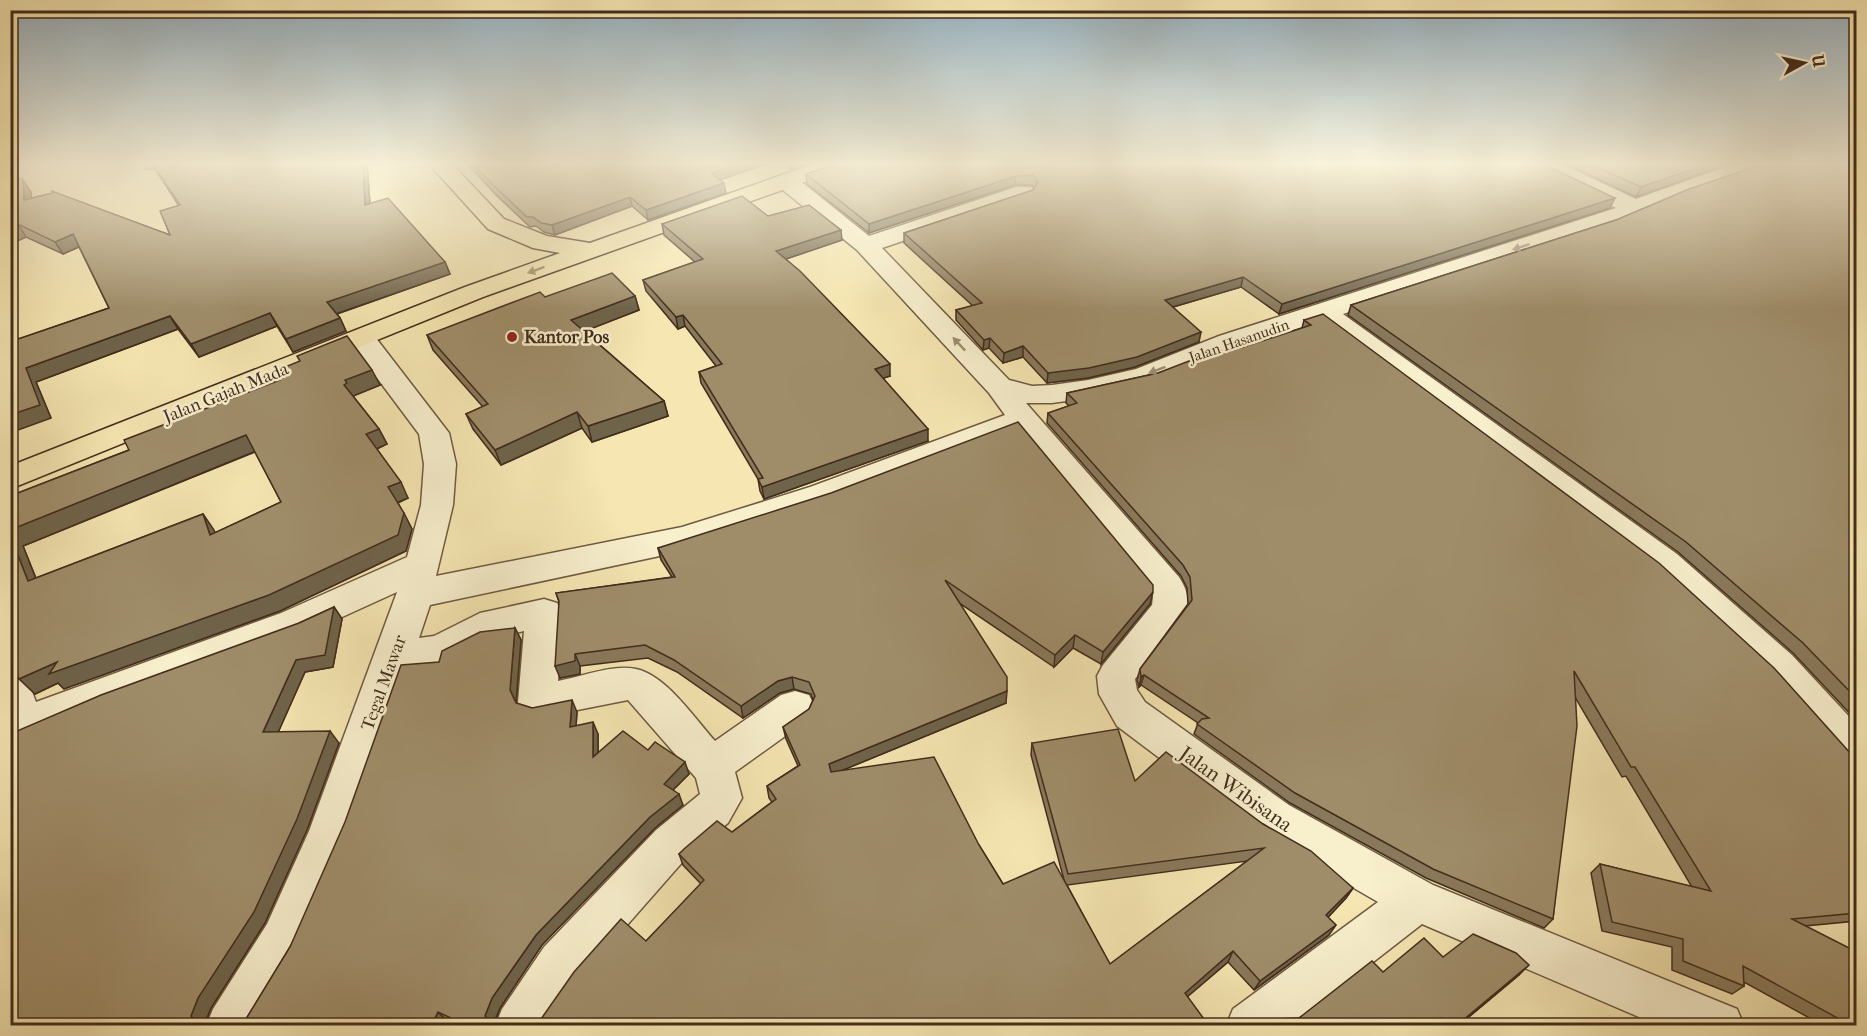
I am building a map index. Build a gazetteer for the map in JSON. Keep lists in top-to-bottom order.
{
  "streets": {
    "highway": ["Jalan Gajah Mada"],
    "street": ["Jalan Hasanudin", "Tegal Mawar", "Jalan Wibisana"]
  },
  "crossings": [
    ["Jalan Hasanudin", "Jalan Wibisana"],
    ["Jalan Gajah Mada", "Tegal Mawar"]
  ],
  "one_way": ["Jalan Hasanudin"],
  "places": ["Kantor Pos"],
  "north": "right"
}
